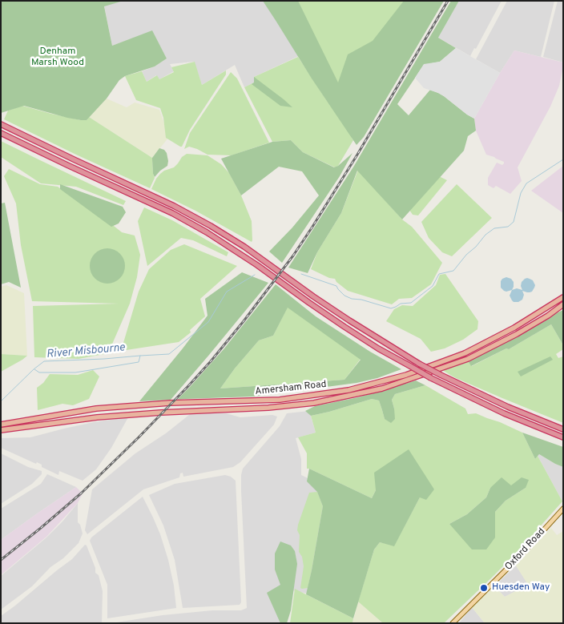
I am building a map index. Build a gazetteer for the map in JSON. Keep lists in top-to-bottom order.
{
  "streets": {
    "highway": ["Amersham Road"],
    "main road": ["Oxford Road"]
  },
  "water": ["River Misbourne"],
  "parks": ["Denham Marsh Wood"],
  "places": ["Huesden Way"]
}
